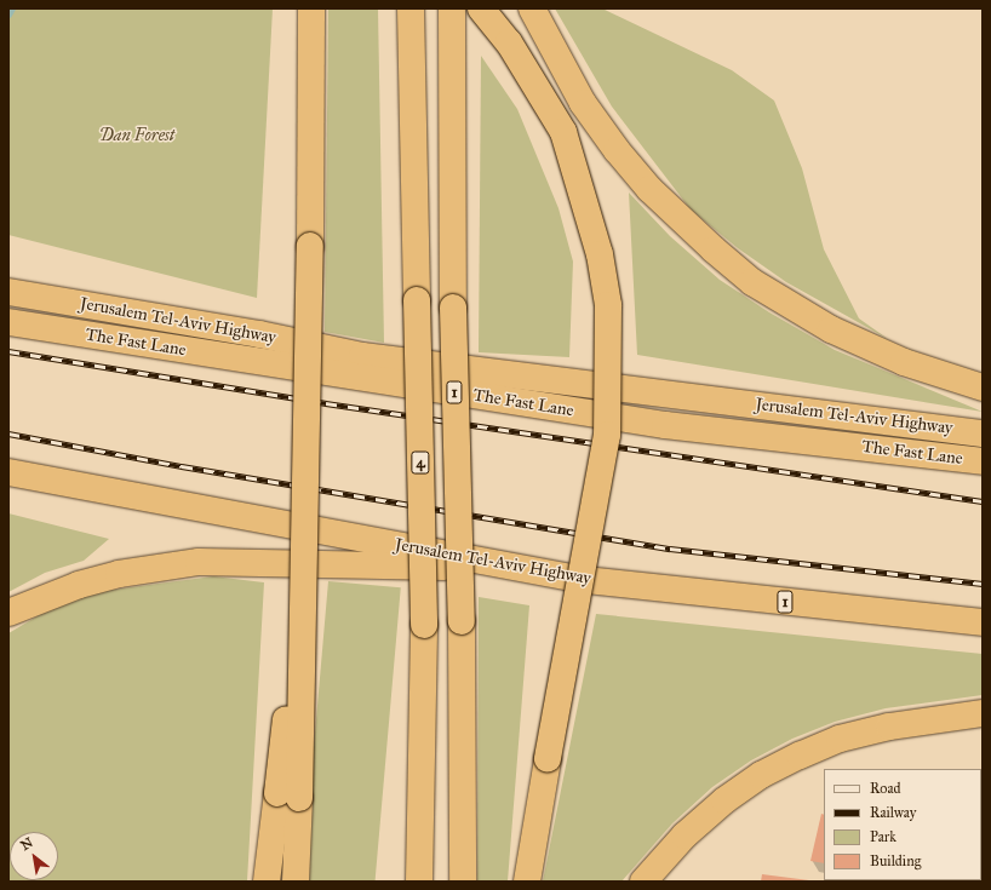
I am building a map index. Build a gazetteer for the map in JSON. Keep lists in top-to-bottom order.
{
  "streets": {
    "highway": [
      "Jerusalem Tel-Aviv Highway",
      "The Fast Lane",
      "1",
      "4"
    ]
  },
  "parks": ["Dan Forest"],
  "legend": [
    "Road",
    "Railway",
    "Park",
    "Building"
  ],
  "north": "top left"
}
